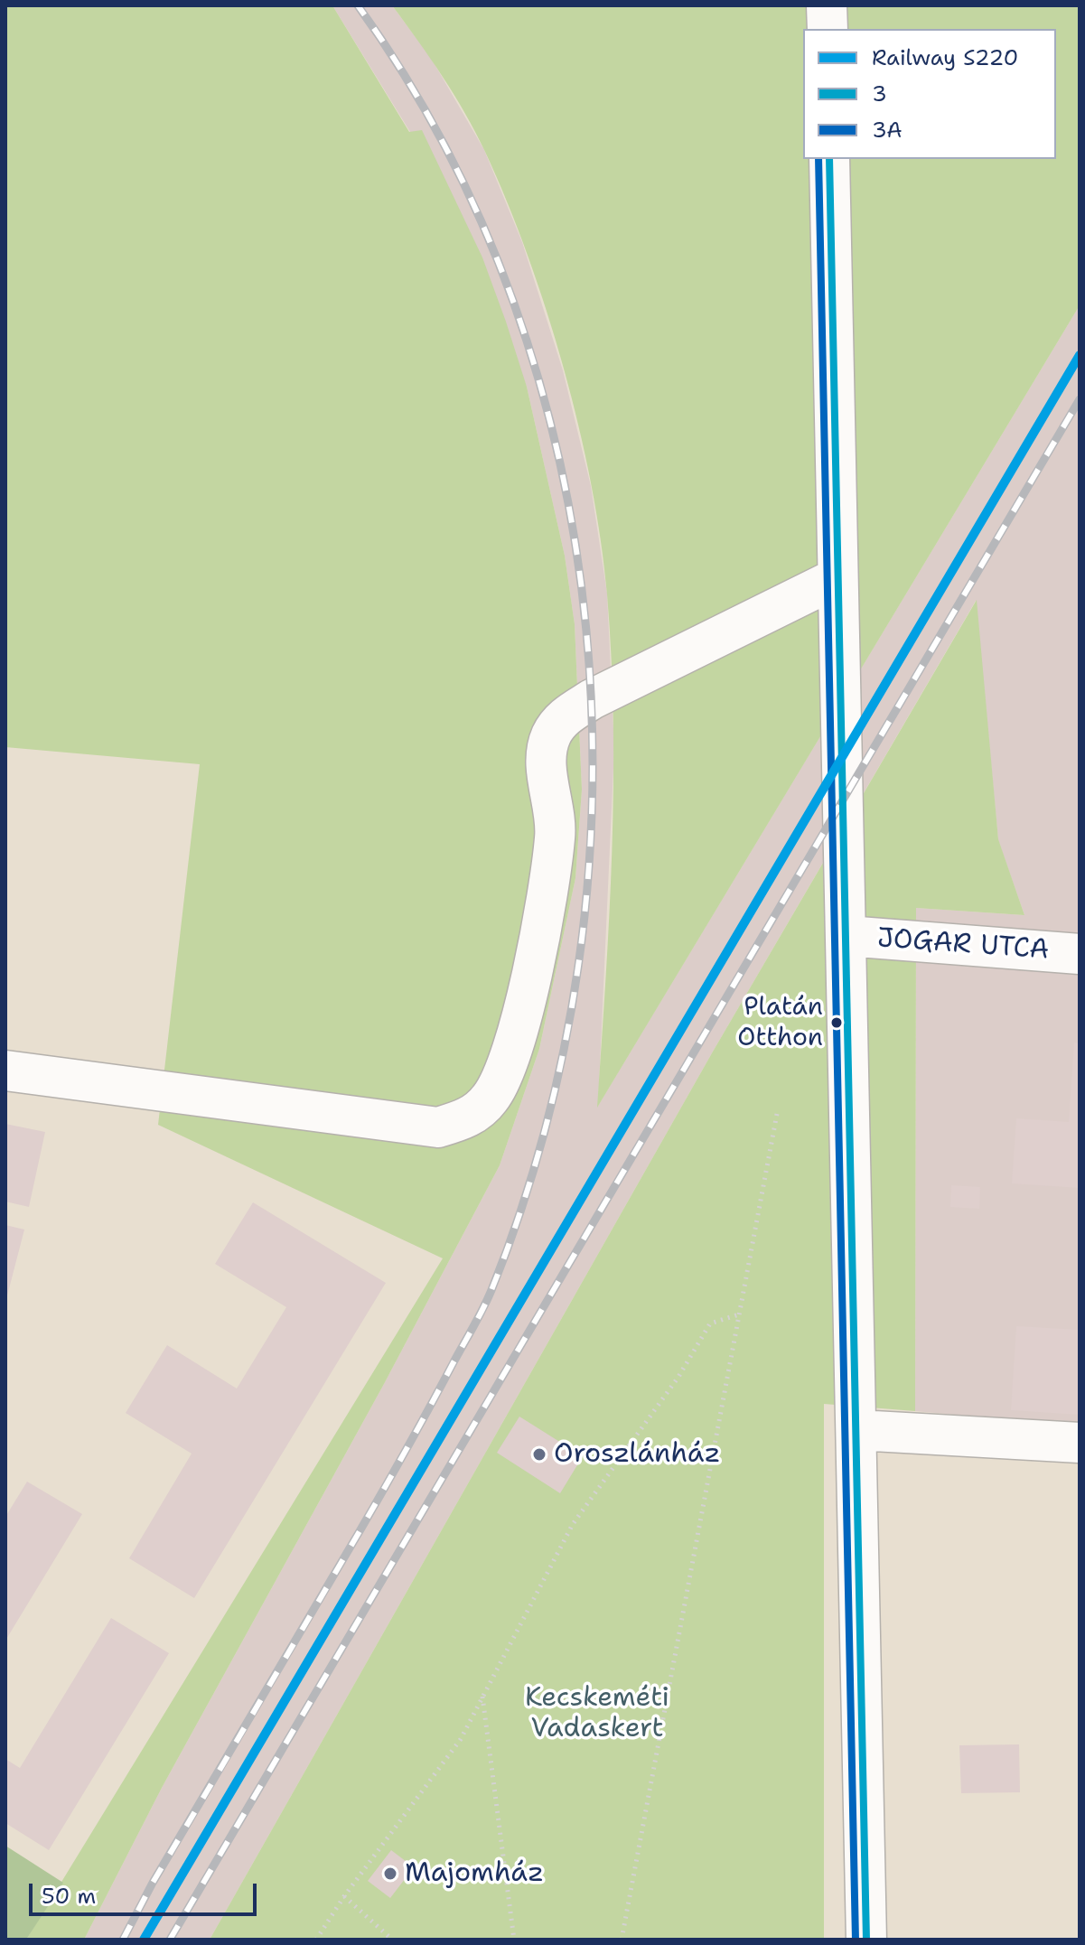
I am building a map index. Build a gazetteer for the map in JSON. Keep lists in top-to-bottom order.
{
  "streets": {
    "street": ["JOGAR UTCA"]
  },
  "parks": ["Kecskeméti Vadaskert"],
  "places": ["Platán Otthon", "Oroszlánház", "Majomház"],
  "lines": ["transit line 3", "transit line 3A", "rail line S220"],
  "legend": ["Railway S220", "3", "3A"],
  "scale_bar": "50 m"
}
